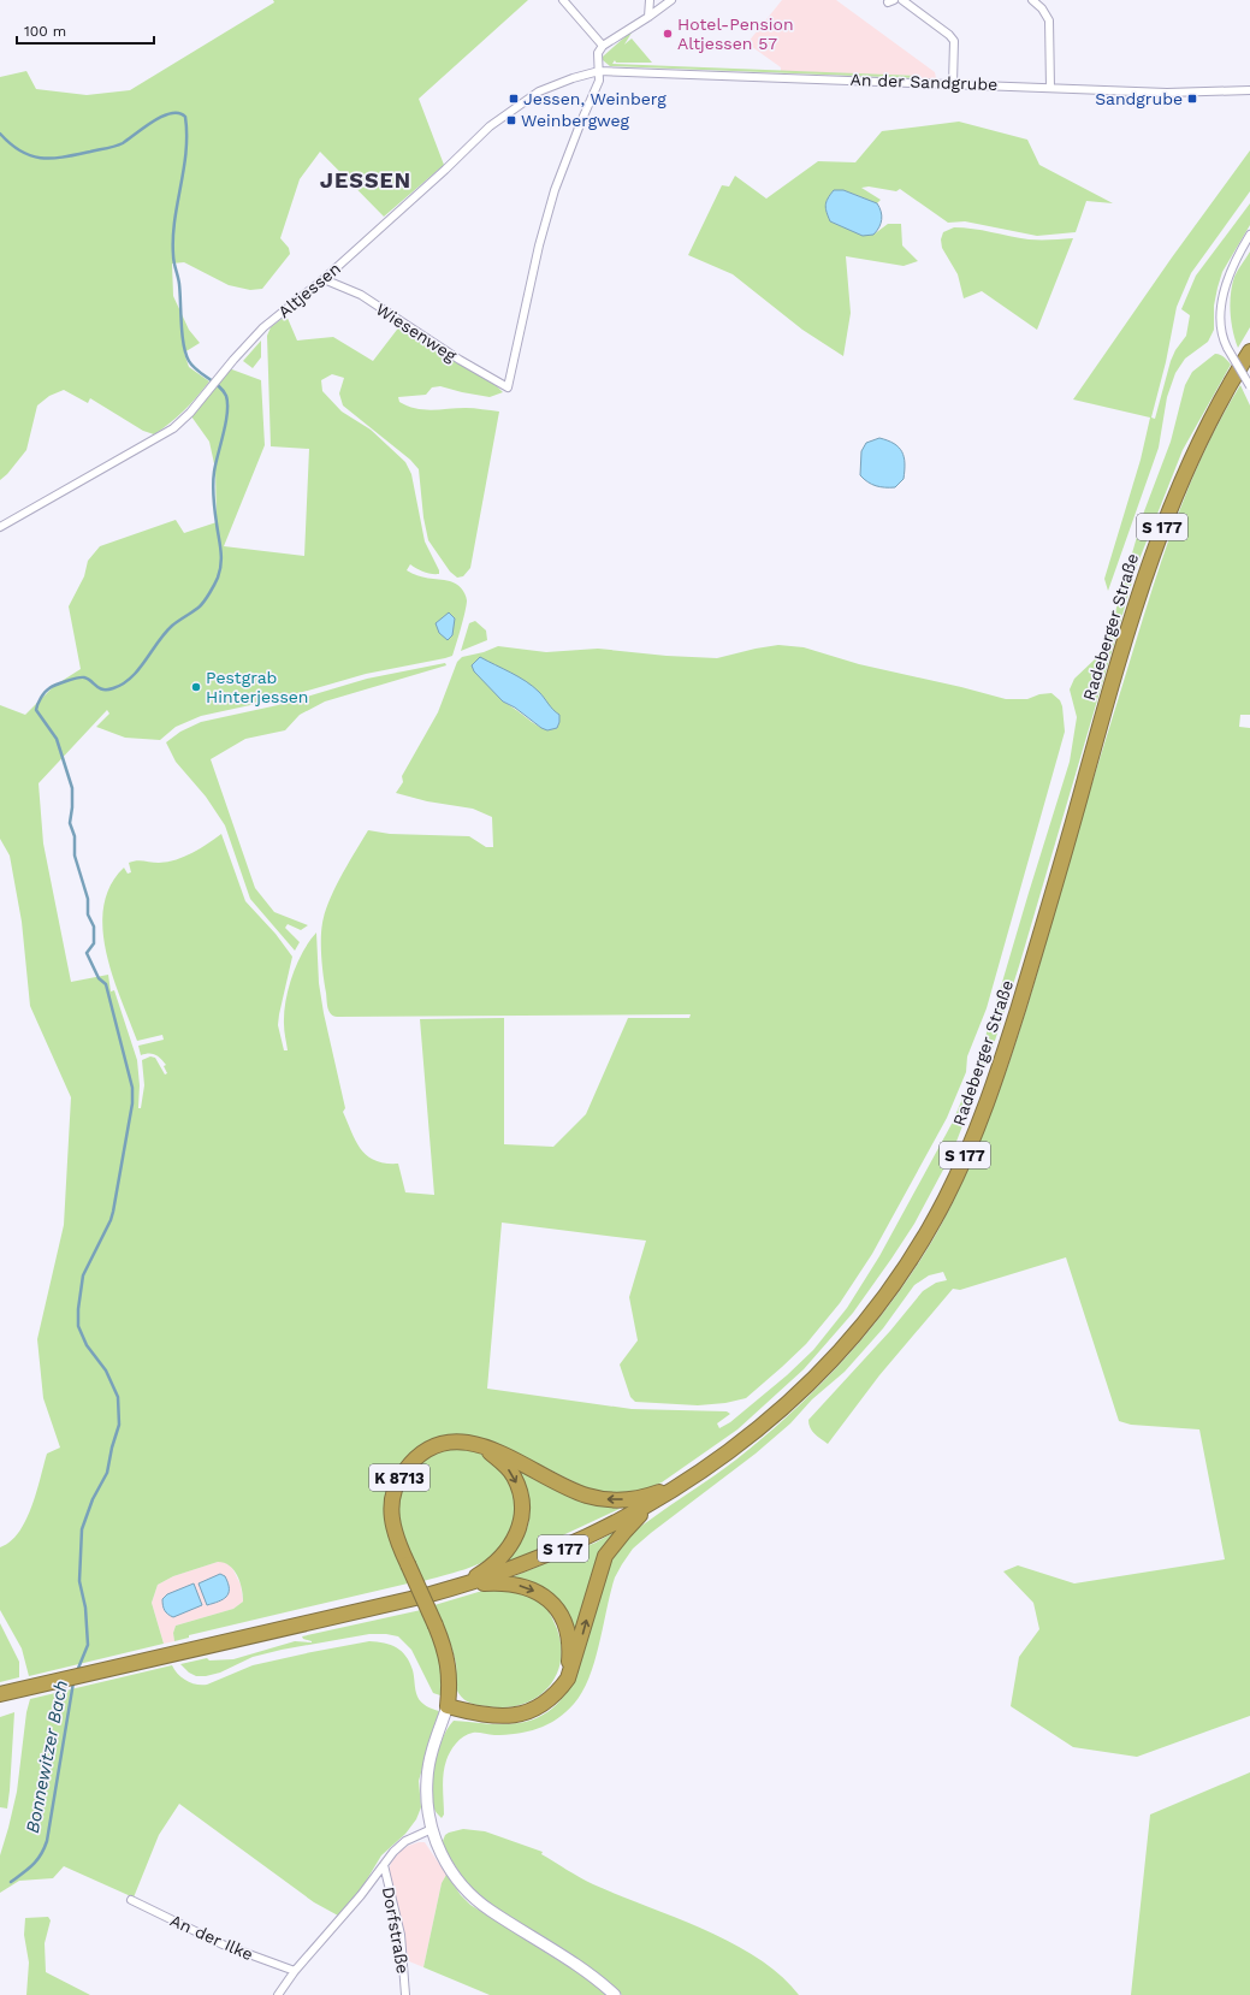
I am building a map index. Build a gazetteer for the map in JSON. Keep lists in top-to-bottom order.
{
  "streets": {
    "highway": ["S 177", "Radeberger Straße", "K 8713"],
    "street": [
      "An der Sandgrube",
      "Altjessen",
      "Wiesenweg",
      "Dorfstraße",
      "An der Ilke"
    ]
  },
  "crossings": [
    ["An der Sandgrube", "Altjessen"],
    ["An der Sandgrube", "Wiesenweg"],
    ["Altjessen", "Wiesenweg"],
    ["S 177", "Radeberger Straße"]
  ],
  "districts": ["JESSEN"],
  "water": ["Bonnewitzer Bach"],
  "places": {
    "other": ["Hotel-Pension Altjessen 57", "Pestgrab Hinterjessen"],
    "transit": ["Jessen, Weinberg", "Sandgrube", "Weinbergweg"]
  },
  "scale_bar": "100 m"
}
